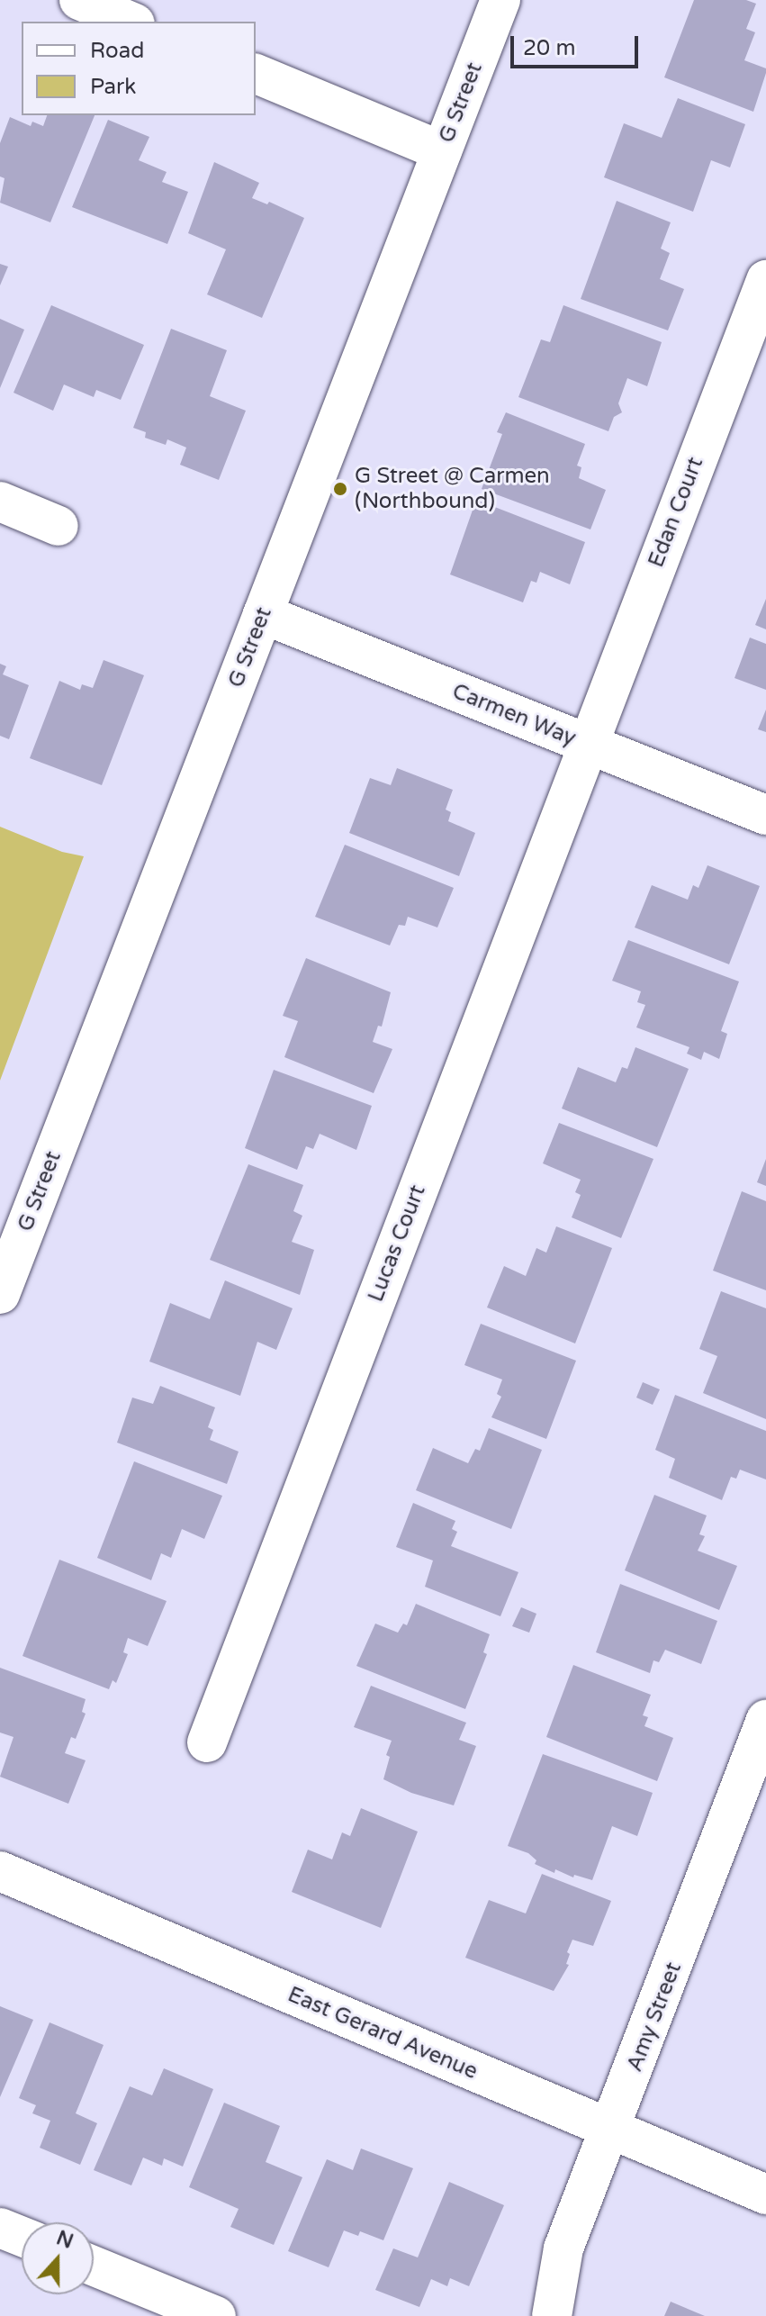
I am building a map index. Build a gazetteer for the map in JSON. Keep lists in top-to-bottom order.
{
  "streets": {
    "street": [
      "G Street",
      "Edan Court",
      "Carmen Way",
      "Lucas Court",
      "Amy Street",
      "East Gerard Avenue"
    ]
  },
  "crossings": [
    ["G Street", "Carmen Way"],
    ["Edan Court", "Carmen Way"],
    ["Edan Court", "Lucas Court"],
    ["Carmen Way", "Lucas Court"],
    ["Amy Street", "East Gerard Avenue"]
  ],
  "places": ["G Street @ Carmen (Northbound)"],
  "legend": ["Road", "Park"],
  "scale_bar": "20 m",
  "north": "top"
}
